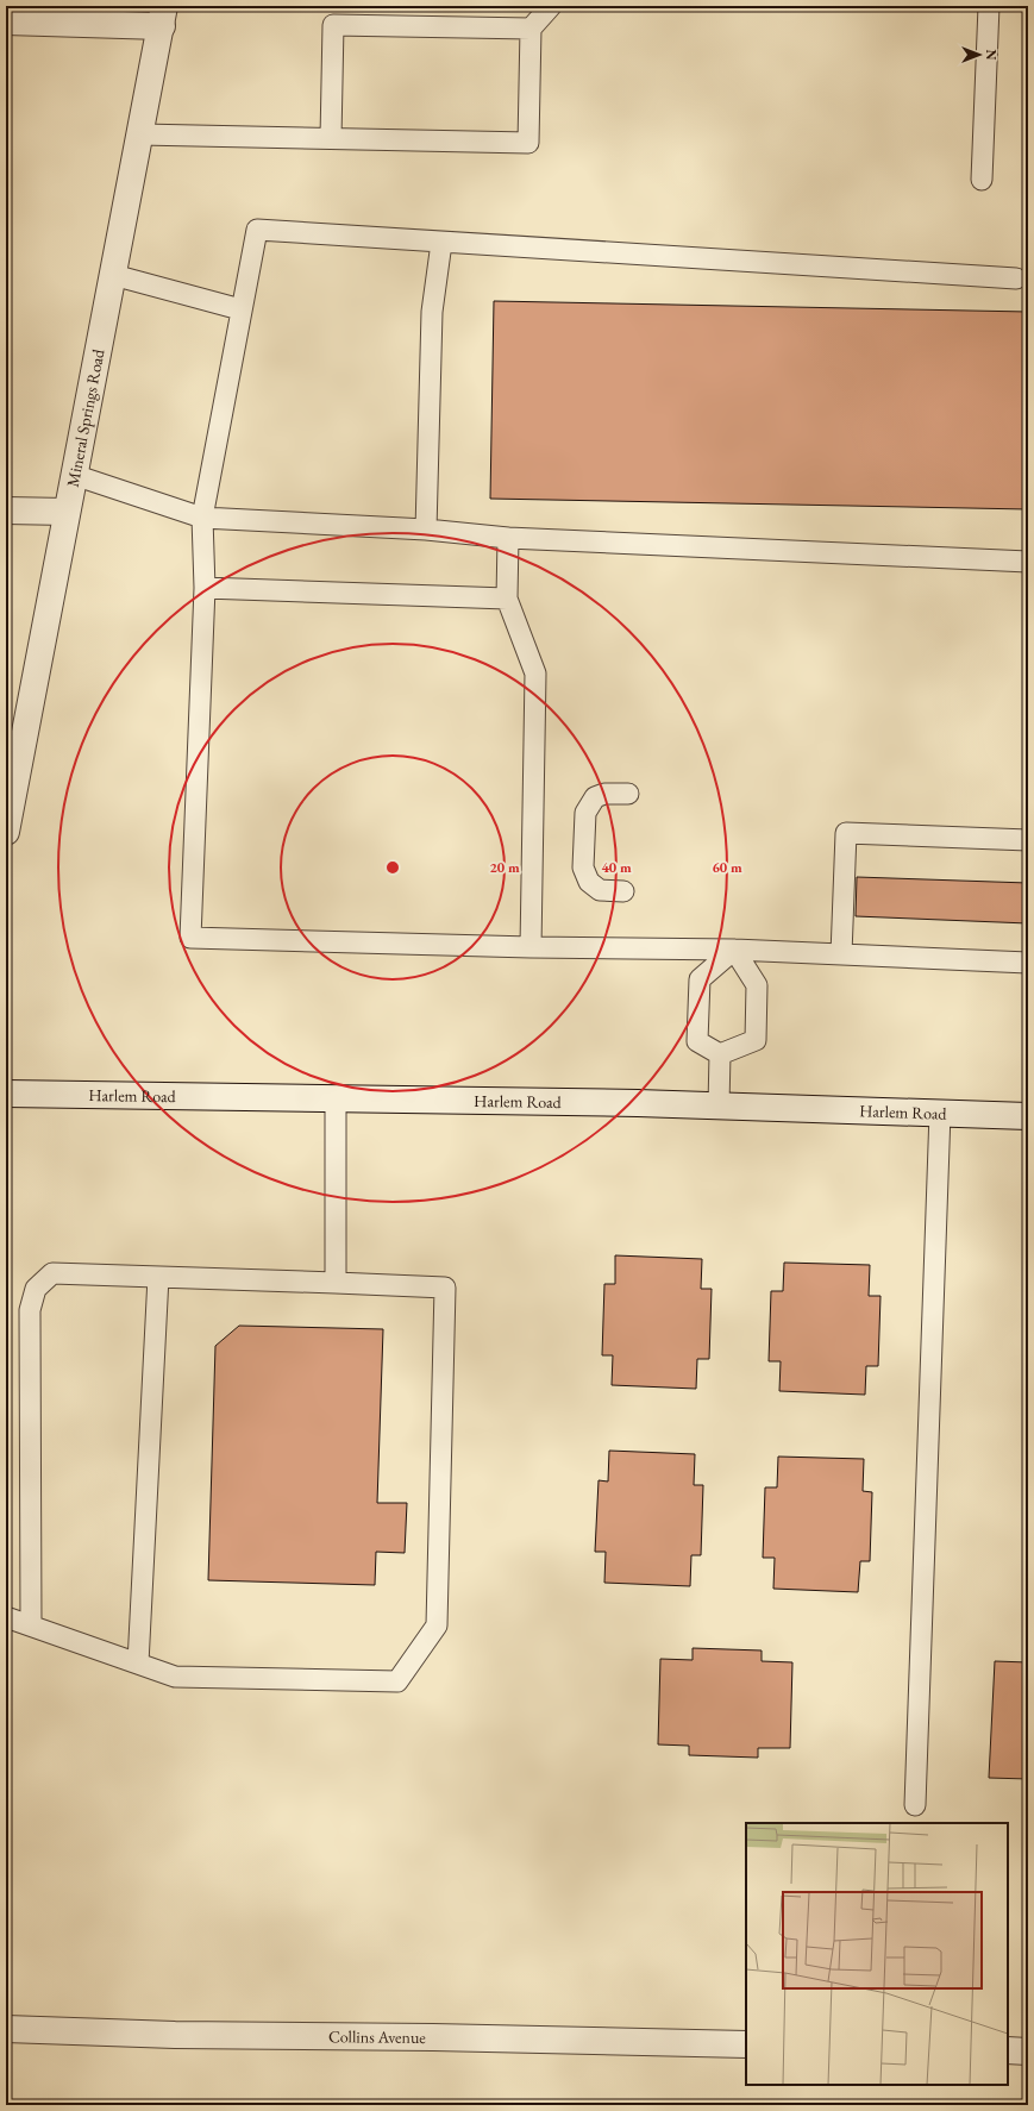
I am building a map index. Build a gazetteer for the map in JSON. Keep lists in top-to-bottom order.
{
  "streets": {
    "street": ["Mineral Springs Road", "Harlem Road", "Collins Avenue"]
  },
  "north": "right",
  "rings": ["20 m", "40 m", "60 m"]
}
